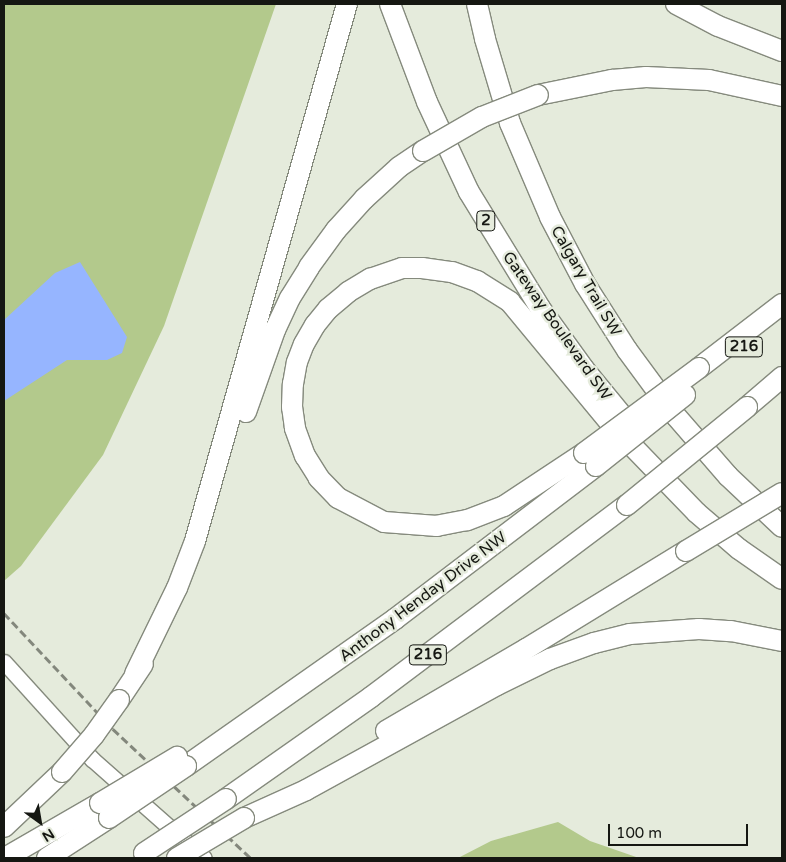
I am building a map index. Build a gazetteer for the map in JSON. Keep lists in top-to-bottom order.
{
  "streets": {
    "highway": [
      "2",
      "Calgary Trail SW",
      "Gateway Boulevard SW",
      "216",
      "Anthony Henday Drive NW"
    ]
  },
  "scale_bar": "100 m",
  "north": "bottom right"
}
